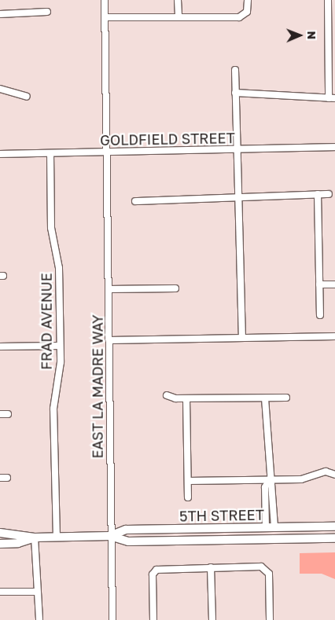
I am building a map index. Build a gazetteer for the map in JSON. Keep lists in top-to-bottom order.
{
  "streets": {
    "main road": ["5TH STREET"],
    "street": ["GOLDFIELD STREET", "FRAD AVENUE", "EAST LA MADRE WAY"]
  },
  "crossings": [
    ["GOLDFIELD STREET", "FRAD AVENUE"],
    ["GOLDFIELD STREET", "EAST LA MADRE WAY"],
    ["FRAD AVENUE", "5TH STREET"],
    ["EAST LA MADRE WAY", "5TH STREET"]
  ],
  "north": "right"
}
